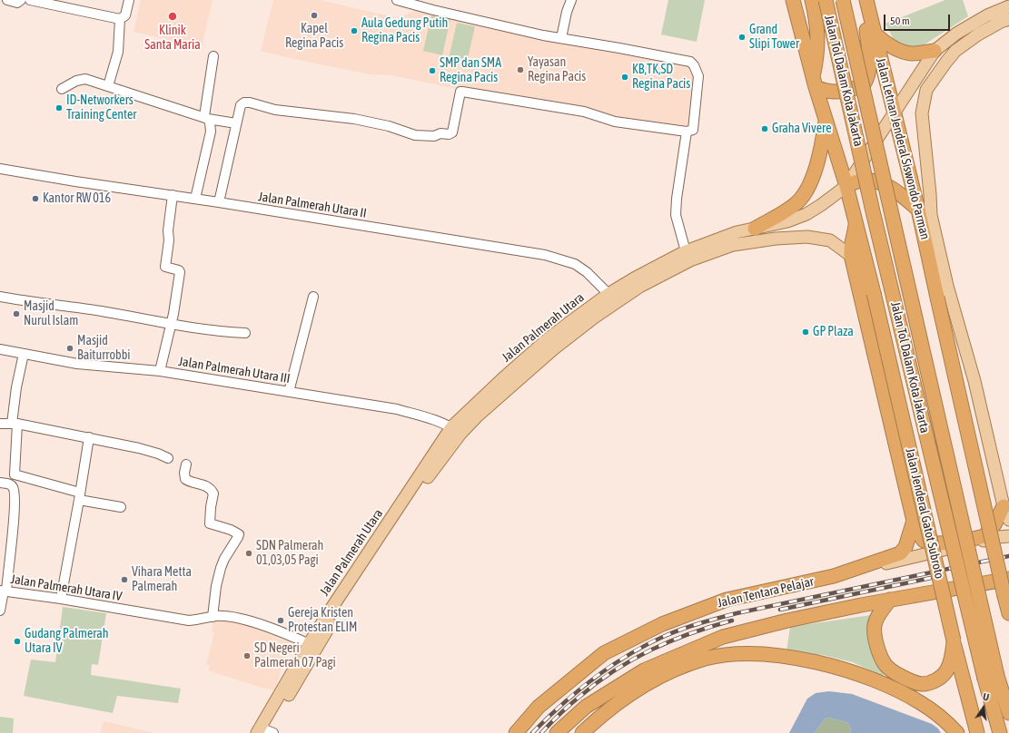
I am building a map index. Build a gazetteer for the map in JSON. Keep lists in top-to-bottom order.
{
  "streets": {
    "highway": [
      "Jalan Tol Dalam Kota Jakarta",
      "Jalan Letnan Jenderal Siswondo Parman",
      "Jalan Jenderal Gatot Subroto",
      "Jalan Tentara Pelajar"
    ],
    "main road": ["Jalan Palmerah Utara"],
    "street": ["Jalan Palmerah Utara II", "Jalan Palmerah Utara III", "Jalan Palmerah Utara IV"]
  },
  "crossings": [
    ["Jalan Letnan Jenderal Siswondo Parman", "Jalan Palmerah Utara"],
    ["Jalan Palmerah Utara II", "Jalan Palmerah Utara"],
    ["Jalan Palmerah Utara", "Jalan Palmerah Utara III"],
    ["Jalan Palmerah Utara", "Jalan Jenderal Gatot Subroto"],
    ["Jalan Palmerah Utara", "Jalan Palmerah Utara IV"],
    ["Jalan Jenderal Gatot Subroto", "Jalan Tentara Pelajar"]
  ],
  "places": [
    "Kapel Regina Pacis",
    "Klinik Santa Maria",
    "Aula Gedung Putih Regina Pacis",
    "Grand Slipi Tower",
    "Yayasan Regina Pacis",
    "SMP dan SMA Regina Pacis",
    "KB,TK,SD Regina Pacis",
    "ID-Networkers Training Center",
    "Graha Vivere",
    "Kantor RW 016",
    "Masjid Nurul Islam",
    "GP Plaza",
    "Masjid Baiturrobbi",
    "SDN Palmerah 01,03,05 Pagi",
    "Vihara Metta Palmerah",
    "Gereja Kristen Protestan ELIM",
    "Gudang Palmerah Utara IV",
    "SD Negeri Palmerah 07 Pagi"
  ],
  "scale_bar": "50 m",
  "north": "top"
}
